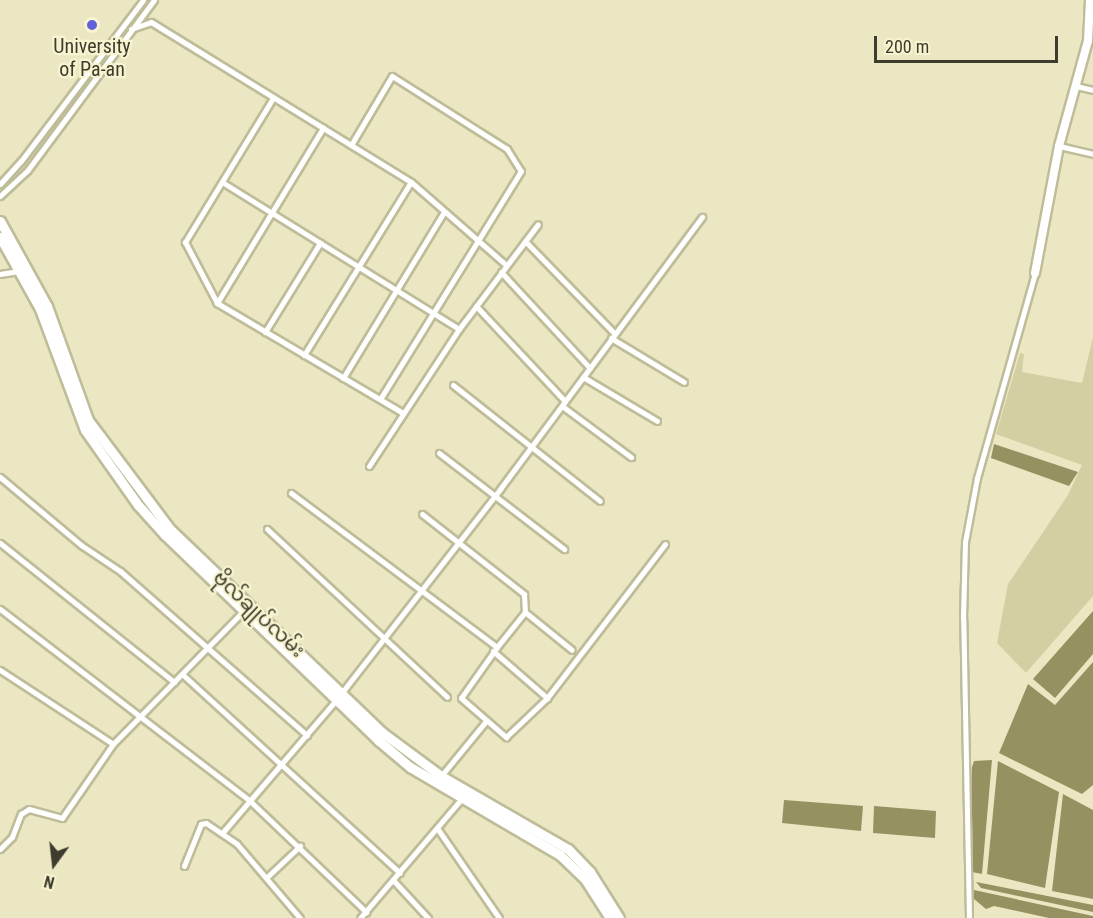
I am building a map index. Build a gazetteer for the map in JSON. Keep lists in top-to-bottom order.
{
  "streets": {
    "main road": ["ဗိုလ်ချုပ်လမ်း"]
  },
  "places": ["University of Pa-an"],
  "scale_bar": "200 m",
  "north": "bottom"
}
